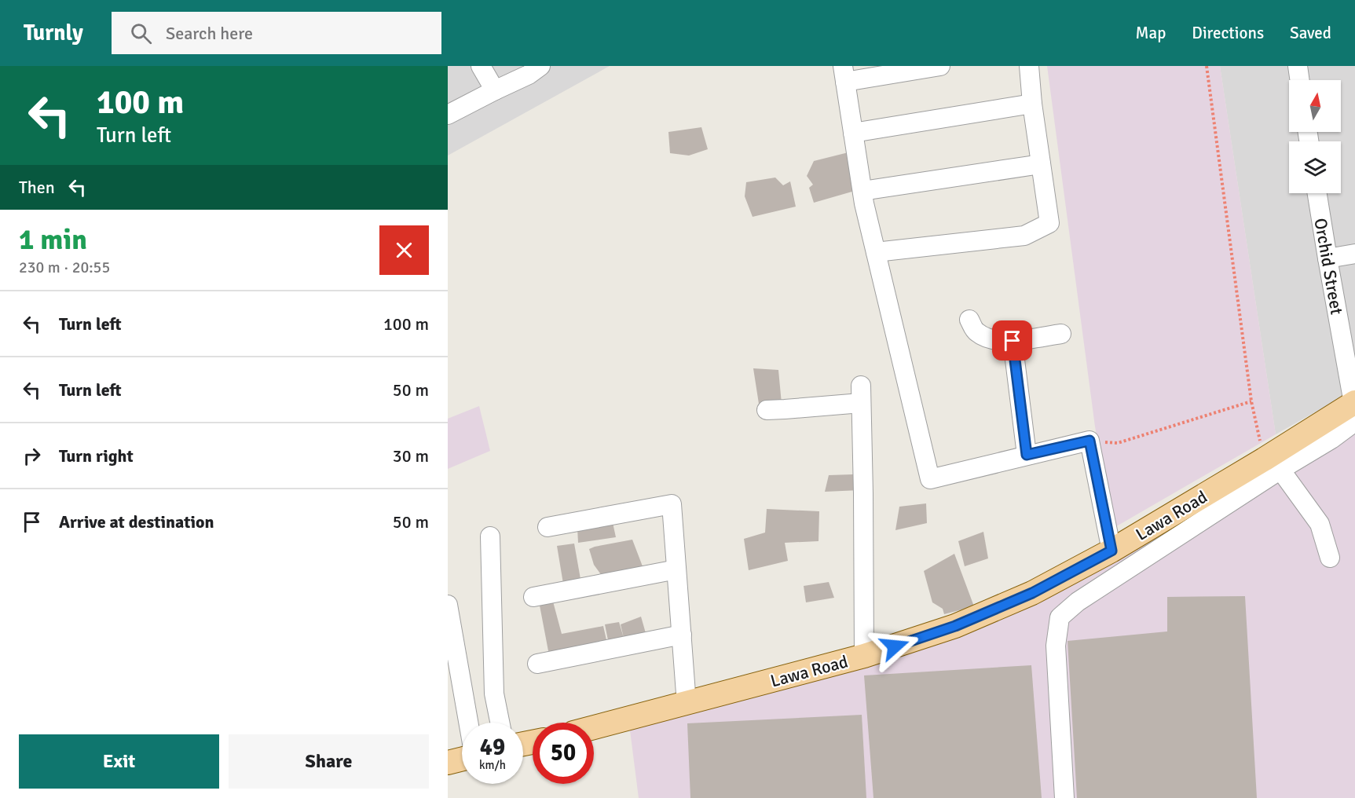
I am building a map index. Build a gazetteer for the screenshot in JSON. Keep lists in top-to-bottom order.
{
  "streets": {
    "main road": ["Lawa Road"],
    "street": ["Orchid Street"]
  },
  "crossings": [
    ["Orchid Street", "Lawa Road"]
  ],
  "north": "top",
  "page": {
    "header": "Turnly",
    "search": "Search here",
    "nav": ["Map", "Directions", "Saved"],
    "turn": ["100 m", "Turn left"],
    "then": "Then",
    "heading": ["1 min", "230 m · 20:55"],
    "list": [
      {
        "name": "Turn left",
        "value": "100 m"
      },
      {
        "name": "Turn left",
        "value": "50 m"
      },
      {
        "name": "Turn right",
        "value": "30 m"
      },
      {
        "name": "Arrive at destination",
        "value": "50 m"
      }
    ],
    "speed": "49 km/h",
    "limit": "50",
    "buttons": ["Exit", "Share"]
  }
}
